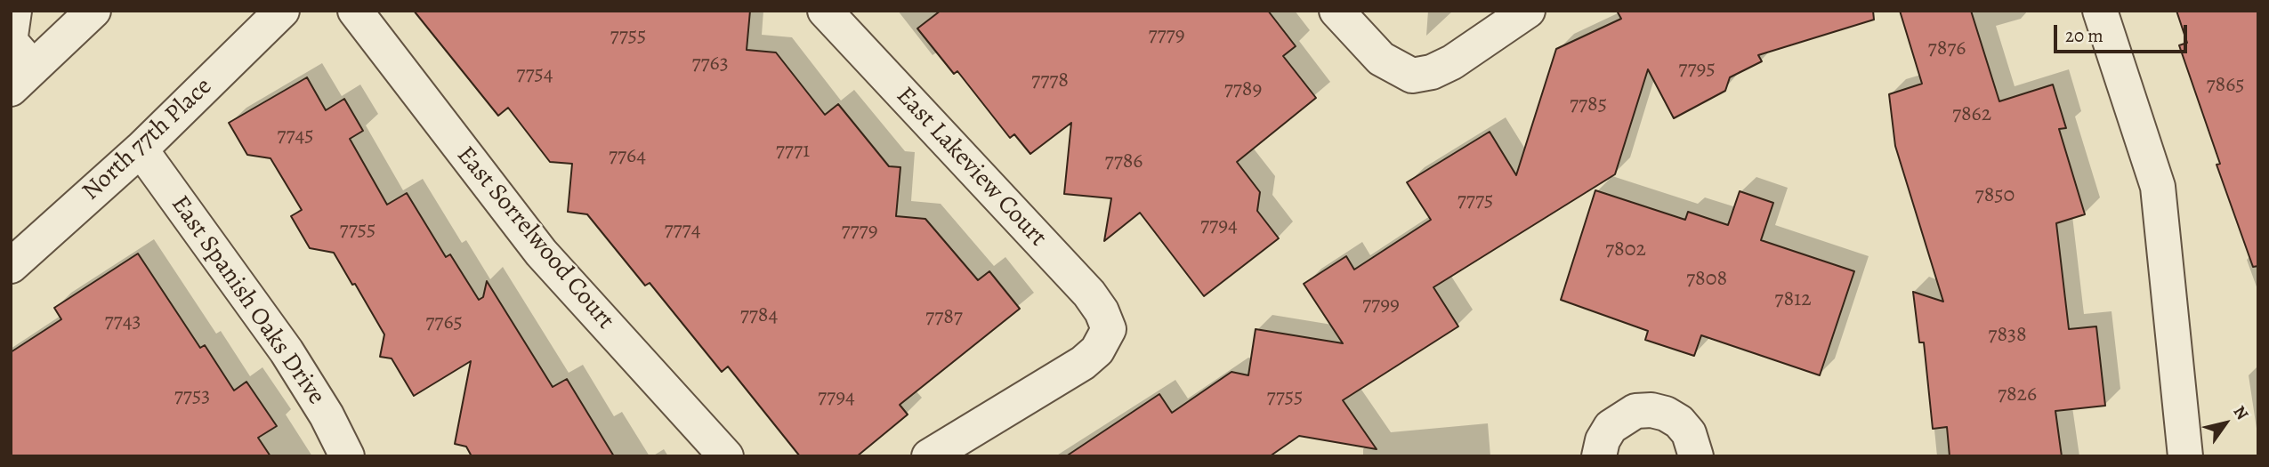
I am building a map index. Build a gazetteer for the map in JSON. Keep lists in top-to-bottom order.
{
  "streets": {
    "street": [
      "North 77th Place",
      "East Lakeview Court",
      "East Sorrelwood Court",
      "East Spanish Oaks Drive"
    ]
  },
  "crossings": [
    ["North 77th Place", "East Spanish Oaks Drive"]
  ],
  "house_numbers": [
    "7779",
    "7755",
    "7876",
    "7763",
    "7795",
    "7754",
    "7778",
    "7865",
    "7789",
    "7785",
    "7862",
    "7745",
    "7771",
    "7764",
    "7786",
    "7850",
    "7775",
    "7794",
    "7755",
    "7774",
    "7779",
    "7802",
    "7808",
    "7812",
    "7799",
    "7784",
    "7787",
    "7743",
    "7765",
    "7838",
    "7826",
    "7753",
    "7794",
    "7755"
  ],
  "scale_bar": "20 m",
  "north": "top right"
}
